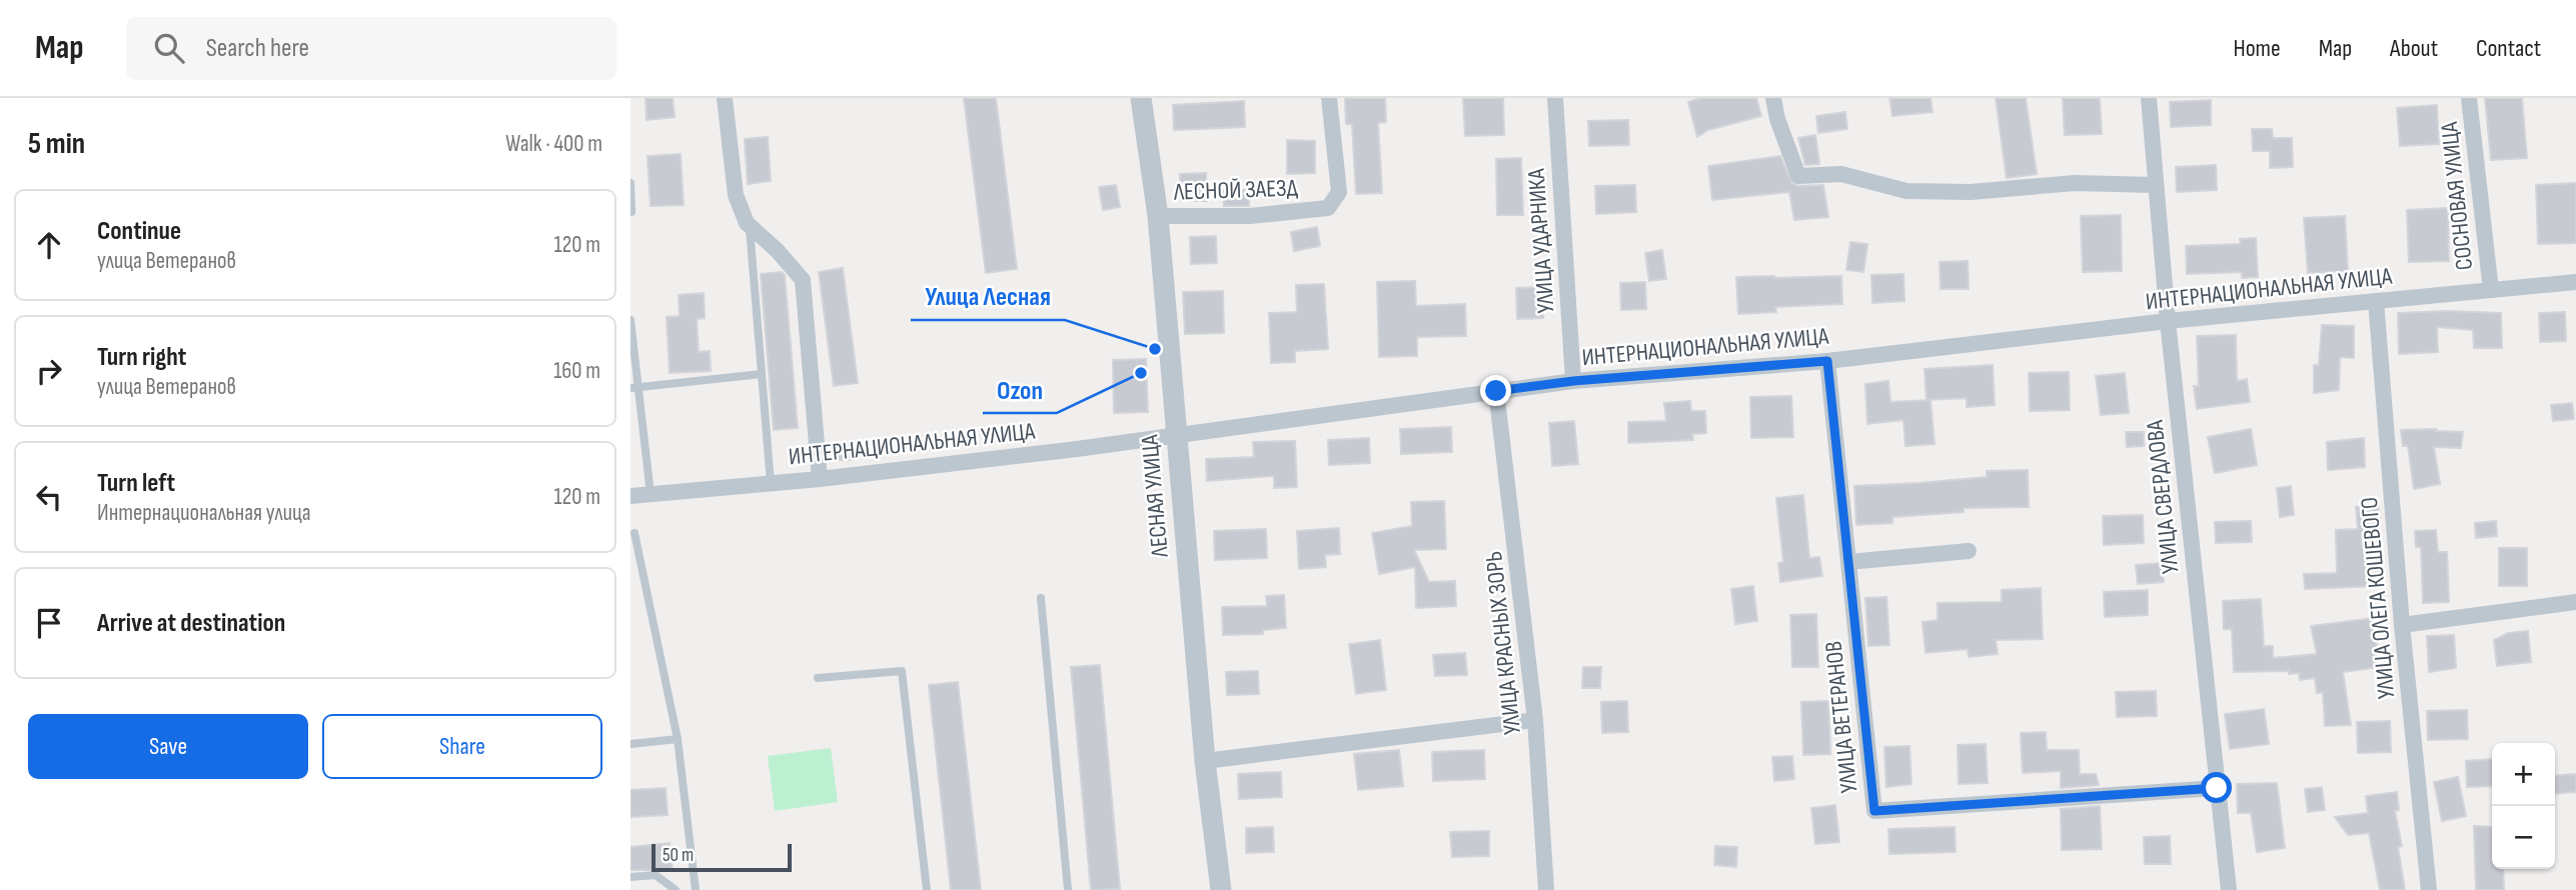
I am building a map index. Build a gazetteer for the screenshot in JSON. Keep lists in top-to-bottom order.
{
  "streets": {
    "street": [
      "ЛЕСНОЙ ЗАЕЗД",
      "СОСНОВАЯ УЛИЦА",
      "УЛИЦА УДАРНИКА",
      "ИНТЕРНАЦИОНАЛЬНАЯ УЛИЦА",
      "ЛЕСНАЯ УЛИЦА",
      "УЛИЦА СВЕРДЛОВА",
      "УЛИЦА ОЛЕГА КОШЕВОГО",
      "УЛИЦА КРАСНЫХ ЗОРЬ",
      "УЛИЦА ВЕТЕРАНОВ"
    ]
  },
  "crossings": [
    ["ЛЕСНОЙ ЗАЕЗД", "ЛЕСНАЯ УЛИЦА"],
    ["СОСНОВАЯ УЛИЦА", "ИНТЕРНАЦИОНАЛЬНАЯ УЛИЦА"],
    ["УЛИЦА УДАРНИКА", "ИНТЕРНАЦИОНАЛЬНАЯ УЛИЦА"],
    ["ИНТЕРНАЦИОНАЛЬНАЯ УЛИЦА", "ЛЕСНАЯ УЛИЦА"],
    ["ИНТЕРНАЦИОНАЛЬНАЯ УЛИЦА", "УЛИЦА СВЕРДЛОВА"],
    ["ИНТЕРНАЦИОНАЛЬНАЯ УЛИЦА", "УЛИЦА ОЛЕГА КОШЕВОГО"],
    ["ИНТЕРНАЦИОНАЛЬНАЯ УЛИЦА", "УЛИЦА КРАСНЫХ ЗОРЬ"],
    ["ИНТЕРНАЦИОНАЛЬНАЯ УЛИЦА", "УЛИЦА ВЕТЕРАНОВ"],
    ["УЛИЦА СВЕРДЛОВА", "УЛИЦА ВЕТЕРАНОВ"]
  ],
  "places": ["Улица Лесная", "Ozon"],
  "scale_bar": "50 m",
  "page": {
    "header": "Map",
    "search": "Search here",
    "nav": [
      "Home",
      "Map",
      "About",
      "Contact"
    ],
    "heading": ["5 min", "Walk · 400 m"],
    "list": [
      ["Continue", "улица Ветеранов", "120 m"],
      ["Turn right", "улица Ветеранов", "160 m"],
      ["Turn left", "Интернациональная улица", "120 m"],
      "Arrive at destination"
    ],
    "buttons": ["Save", "Share"],
    "map_buttons": ["+", "−"],
    "scale": "50 m"
  }
}
